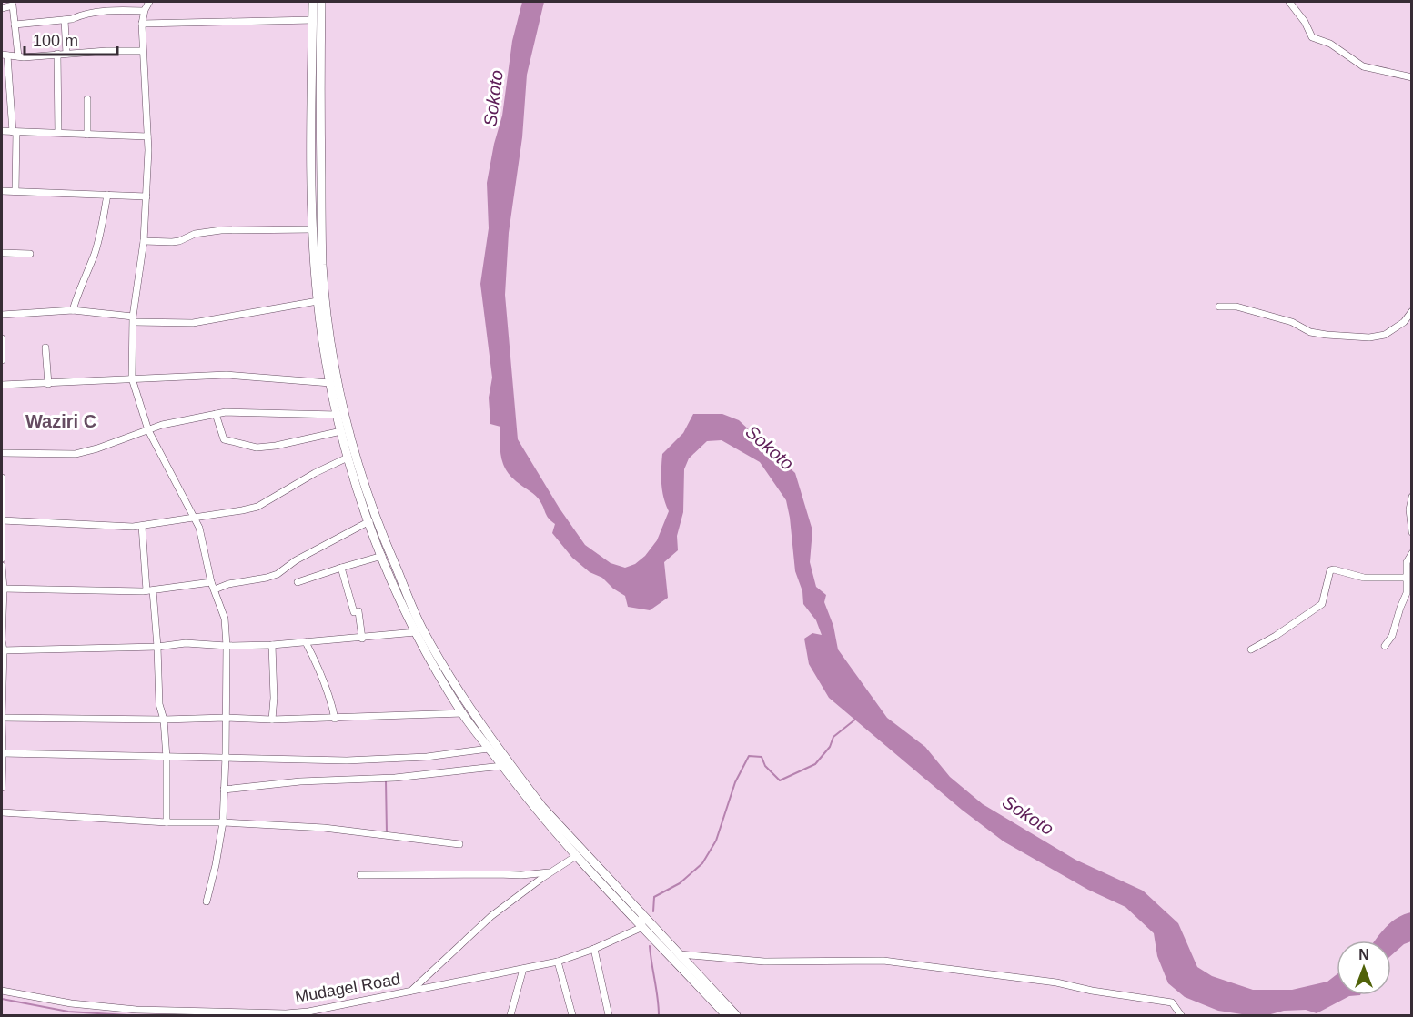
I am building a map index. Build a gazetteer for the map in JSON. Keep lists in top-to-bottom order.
{
  "streets": {
    "street": ["Mudagel Road"]
  },
  "districts": ["Waziri C"],
  "water": ["Sokoto"],
  "scale_bar": "100 m",
  "north": "top"
}
